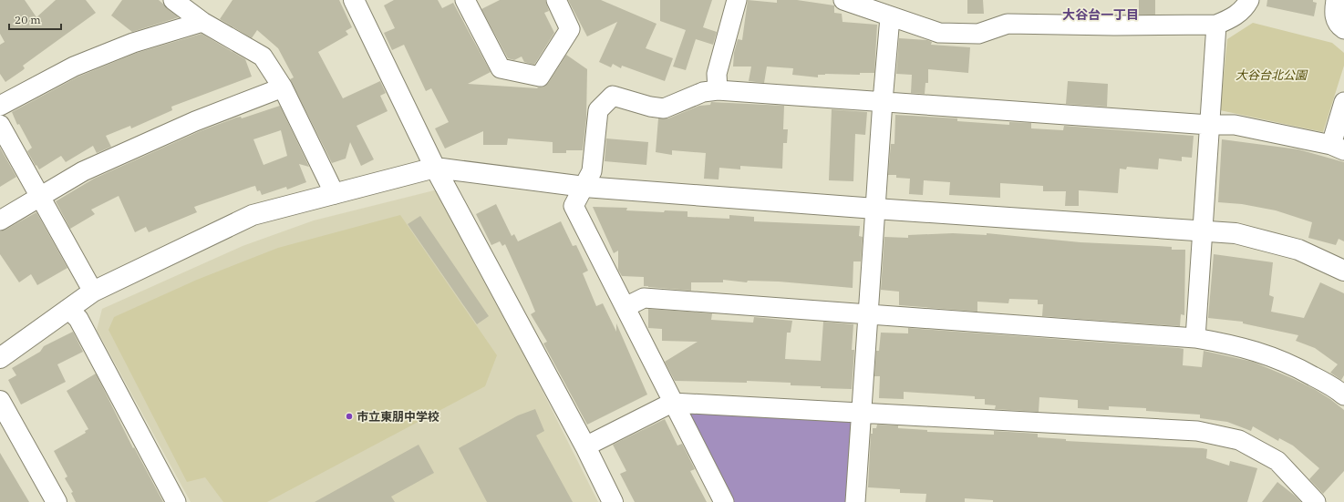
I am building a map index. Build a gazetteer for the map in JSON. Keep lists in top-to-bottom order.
{
  "districts": ["大谷台一丁目"],
  "parks": ["大谷台北公園"],
  "places": ["市立東朋中学校"],
  "scale_bar": "20 m"
}
